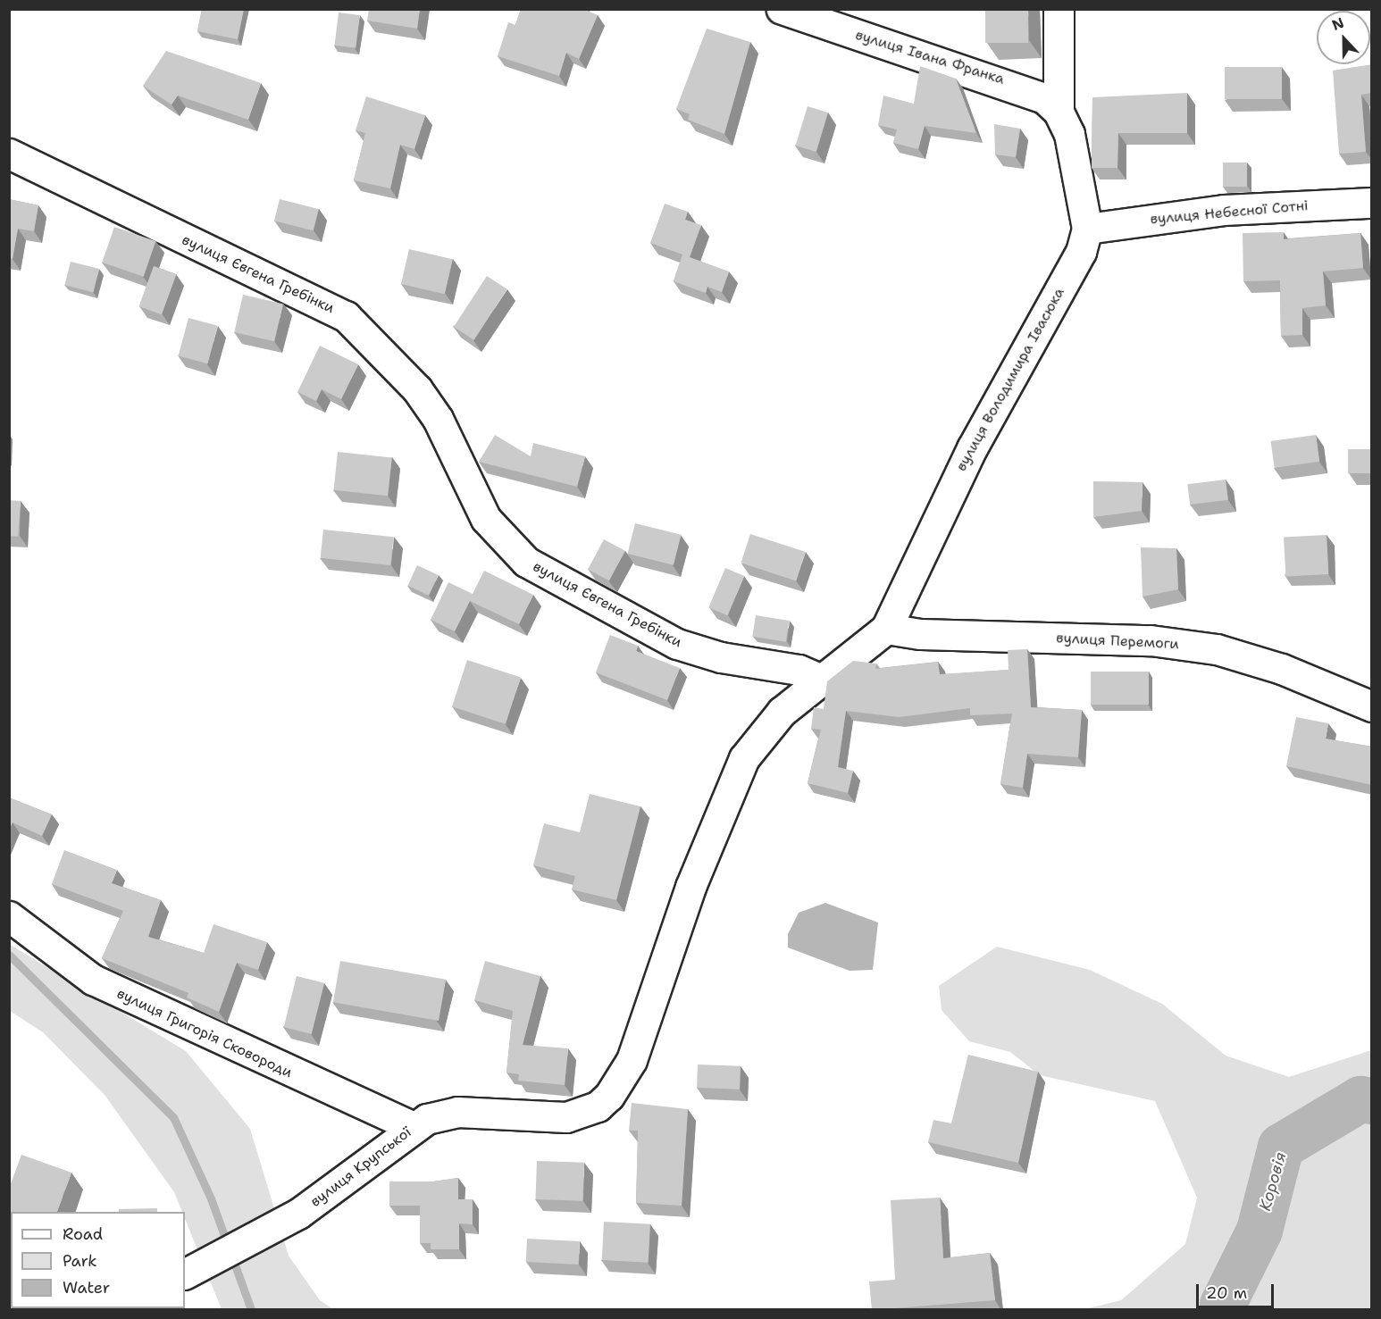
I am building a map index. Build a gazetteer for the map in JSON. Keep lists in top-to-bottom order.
{
  "streets": {
    "street": [
      "вулиця Івана Франка",
      "вулиця Небесної Сотні",
      "вулиця Євгена Гребінки",
      "вулиця Володимира Івасюка",
      "вулиця Перемоги",
      "вулиця Григорія Сковороди",
      "вулиця Крупської"
    ]
  },
  "crossings": [
    ["вулиця Івана Франка", "вулиця Володимира Івасюка"],
    ["вулиця Небесної Сотні", "вулиця Володимира Івасюка"],
    ["вулиця Євгена Гребінки", "вулиця Крупської"],
    ["вулиця Володимира Івасюка", "вулиця Перемоги"],
    ["вулиця Григорія Сковороди", "вулиця Крупської"]
  ],
  "water": ["Коровія"],
  "legend": ["Road", "Park", "Water"],
  "scale_bar": "20 m",
  "north": "top"
}
